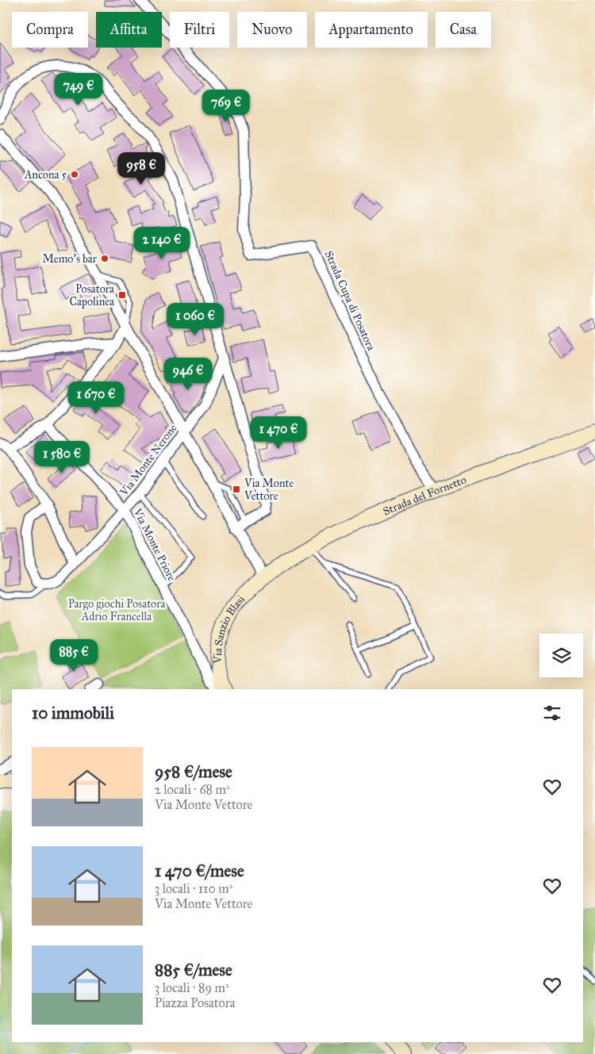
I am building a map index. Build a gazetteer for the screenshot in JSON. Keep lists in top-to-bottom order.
{
  "streets": {
    "street": [
      "Strada Cupa di Posatora",
      "Via Monte Nerone",
      "Strada del Fornetto",
      "Via Monte Priore",
      "Via Sanzio Blasi"
    ]
  },
  "crossings": [
    ["Strada Cupa di Posatora", "Strada del Fornetto"],
    ["Via Monte Nerone", "Via Monte Priore"],
    ["Strada del Fornetto", "Via Sanzio Blasi"],
    ["Via Monte Priore", "Via Sanzio Blasi"]
  ],
  "parks": ["Pargo giochi Posatora Adrio Francella"],
  "places": {
    "other": ["Ancona 5", "Memo's bar"],
    "transit": ["Posatora Capolinea", "Via Monte Vettore"]
  },
  "page": {
    "chip": [
      "Compra",
      "Affitta",
      "Filtri",
      "Nuovo",
      "Appartamento",
      "Casa"
    ],
    "price": [
      "749 €",
      "769 €",
      "958 €",
      "2 140 €",
      "1 060 €",
      "946 €",
      "1 670 €",
      "1 470 €",
      "1 580 €",
      "885 €"
    ],
    "heading": "10 immobili",
    "list": [
      {
        "name": "958 €/mese",
        "note": "2 locali · 68 m² · Via Monte Vettore"
      },
      {
        "name": "1 470 €/mese",
        "note": "3 locali · 110 m² · Via Monte Vettore"
      },
      {
        "name": "885 €/mese",
        "note": "3 locali · 89 m² · Piazza Posatora"
      }
    ]
  }
}
